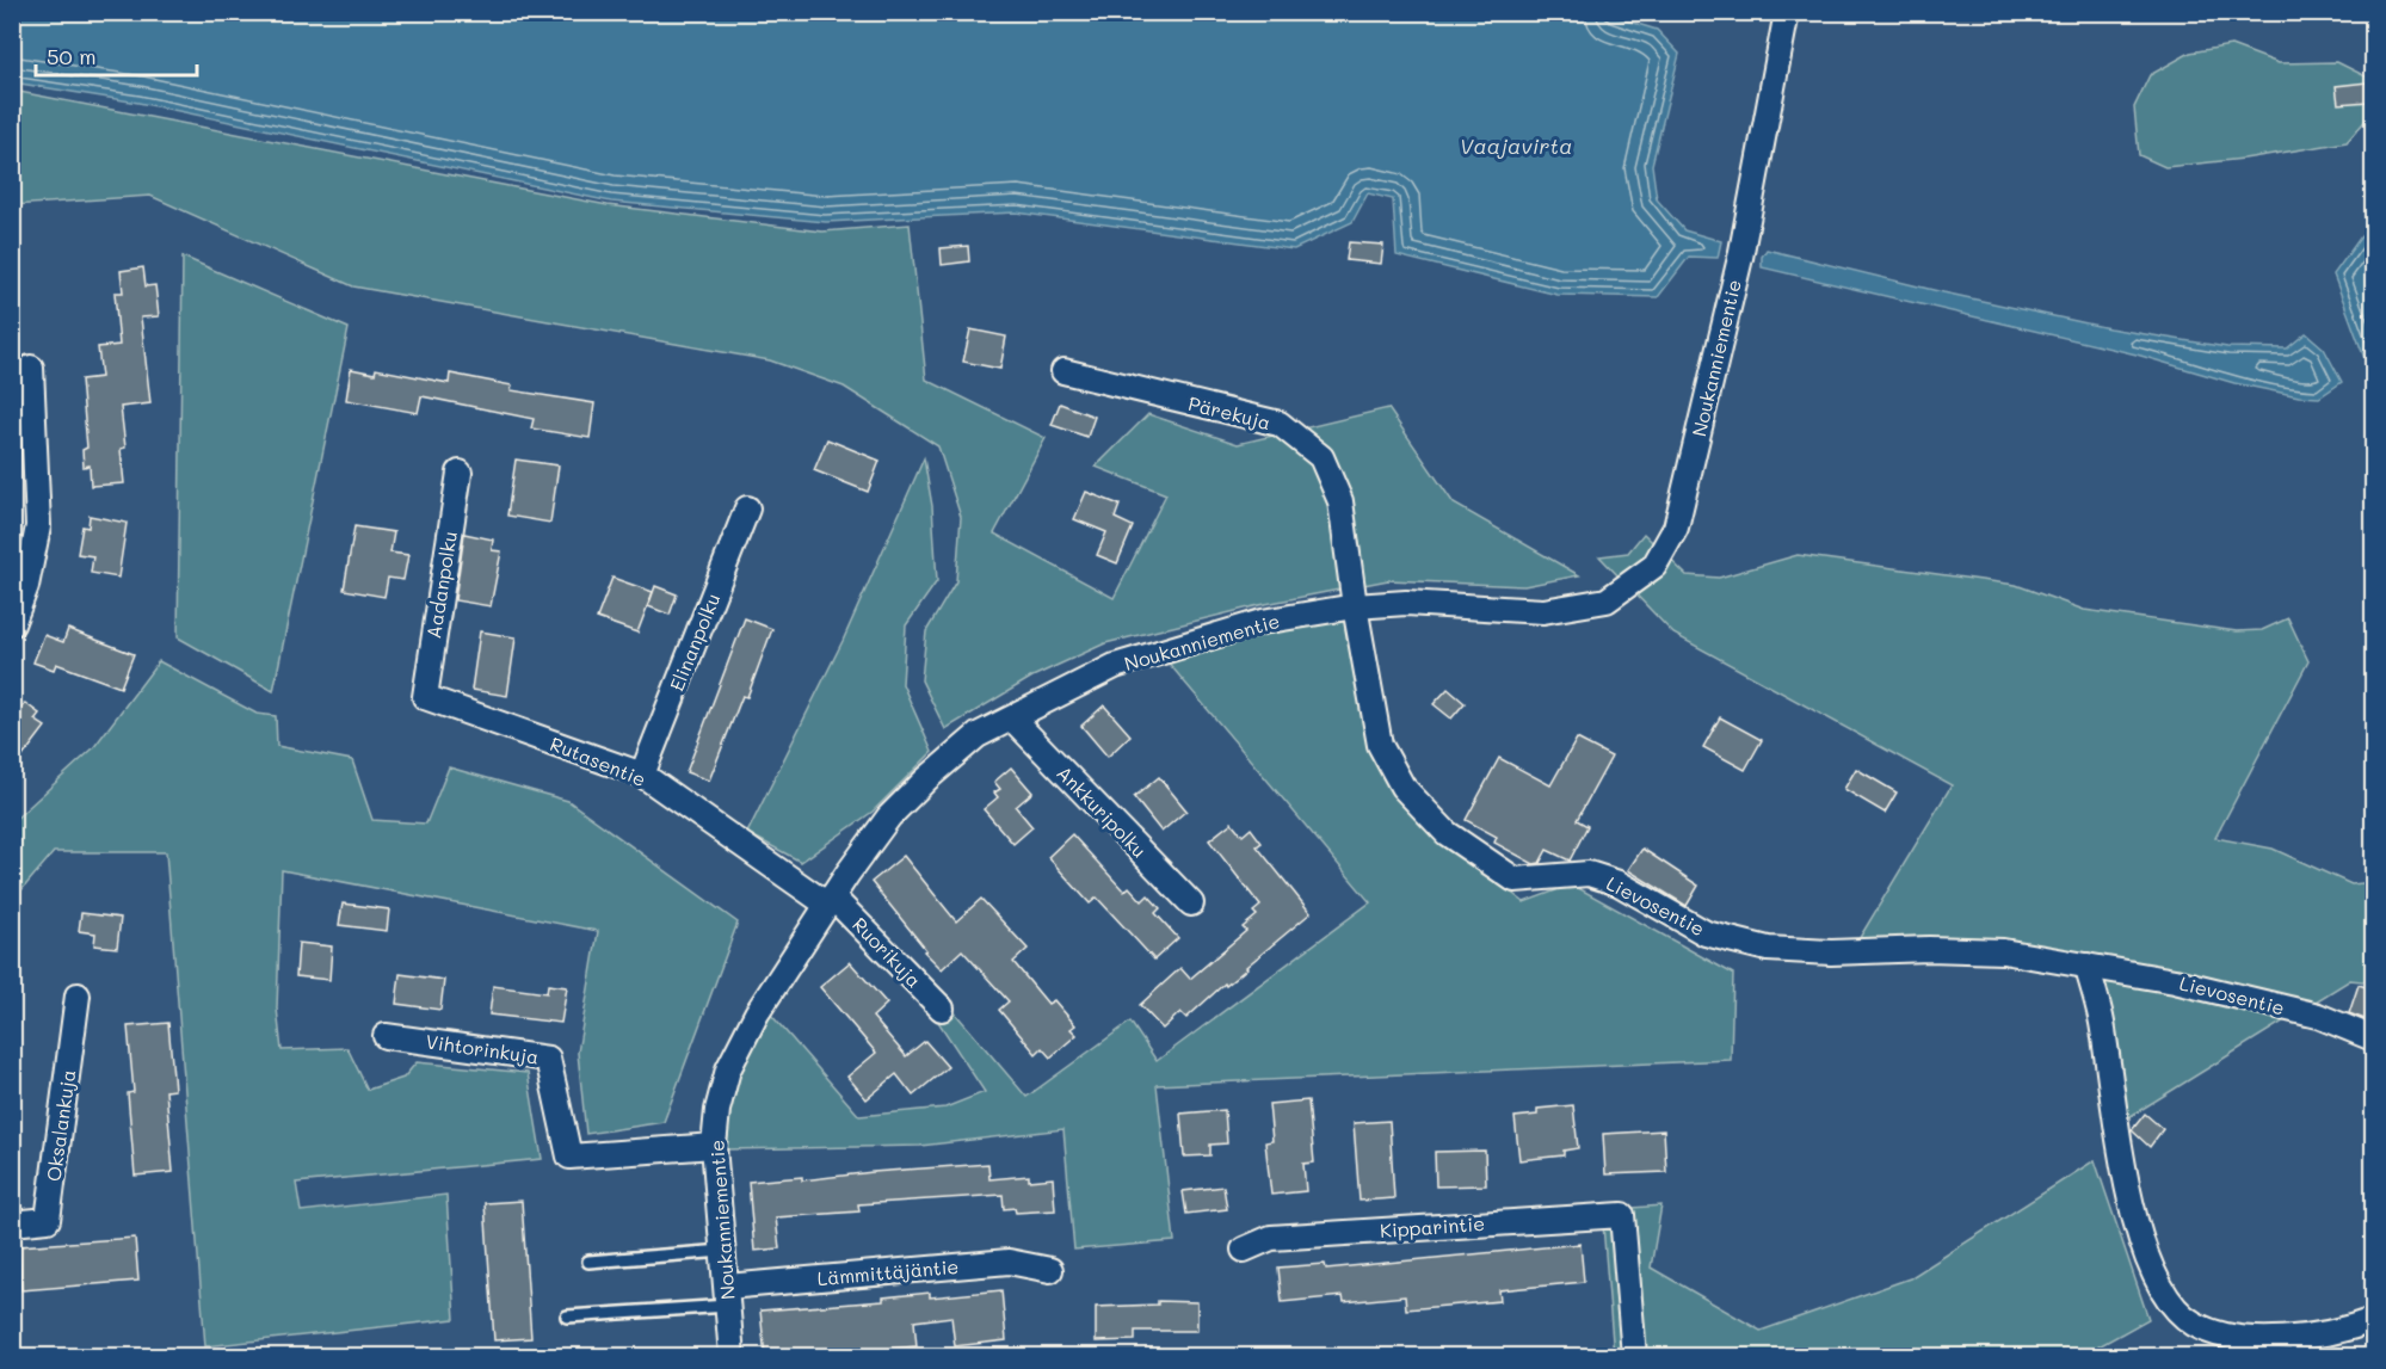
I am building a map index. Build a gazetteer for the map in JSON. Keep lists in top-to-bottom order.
{
  "streets": {
    "street": [
      "Noukanniementie",
      "Pärekuja",
      "Aadanpolku",
      "Elinanpolku",
      "Rutasentie",
      "Ankkuripolku",
      "Lievosentie",
      "Ruorikuja",
      "Vihtorinkuja",
      "Oksalankuja",
      "Kipparintie",
      "Lämmittäjäntie"
    ]
  },
  "crossings": [
    ["Noukanniementie", "Pärekuja"],
    ["Noukanniementie", "Rutasentie"],
    ["Noukanniementie", "Ankkuripolku"],
    ["Noukanniementie", "Lievosentie"],
    ["Noukanniementie", "Ruorikuja"],
    ["Noukanniementie", "Vihtorinkuja"],
    ["Noukanniementie", "Lämmittäjäntie"],
    ["Pärekuja", "Lievosentie"],
    ["Aadanpolku", "Rutasentie"],
    ["Elinanpolku", "Rutasentie"],
    ["Rutasentie", "Ruorikuja"]
  ],
  "water": ["Vaajavirta"],
  "scale_bar": "50 m"
}
